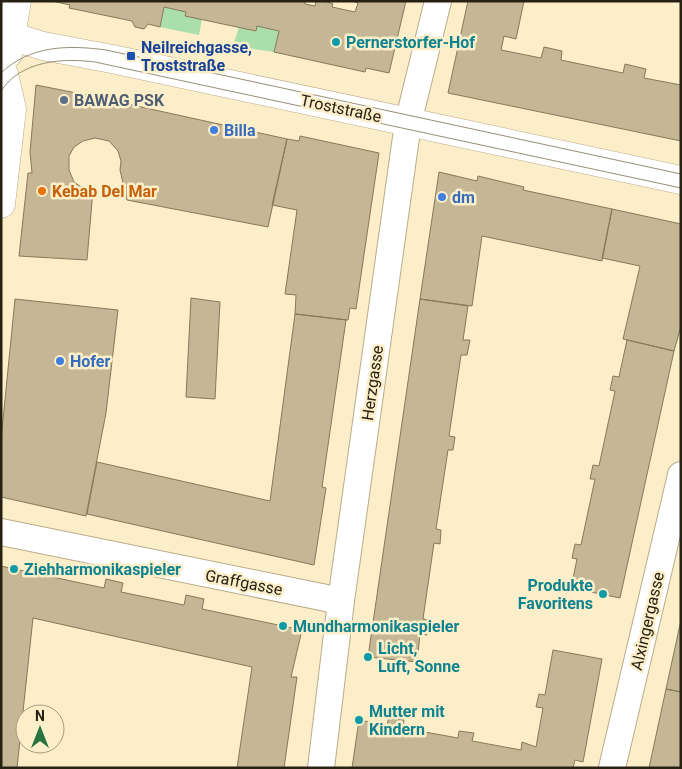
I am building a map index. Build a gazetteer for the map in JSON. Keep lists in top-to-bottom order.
{
  "streets": {
    "street": [
      "Troststraße",
      "Herzgasse",
      "Graffgasse",
      "Alxingergasse"
    ]
  },
  "crossings": [
    ["Troststraße", "Herzgasse"],
    ["Herzgasse", "Graffgasse"]
  ],
  "places": {
    "other": [
      "Pernerstorfer-Hof",
      "BAWAG PSK",
      "Billa",
      "Kebab Del Mar",
      "dm",
      "Hofer",
      "Ziehharmonikaspieler",
      "Produkte Favoritens",
      "Mundharmonikaspieler",
      "Licht, Luft, Sonne",
      "Mutter mit Kindern"
    ],
    "transit": ["Neilreichgasse, Troststraße"]
  },
  "north": "top"
}
